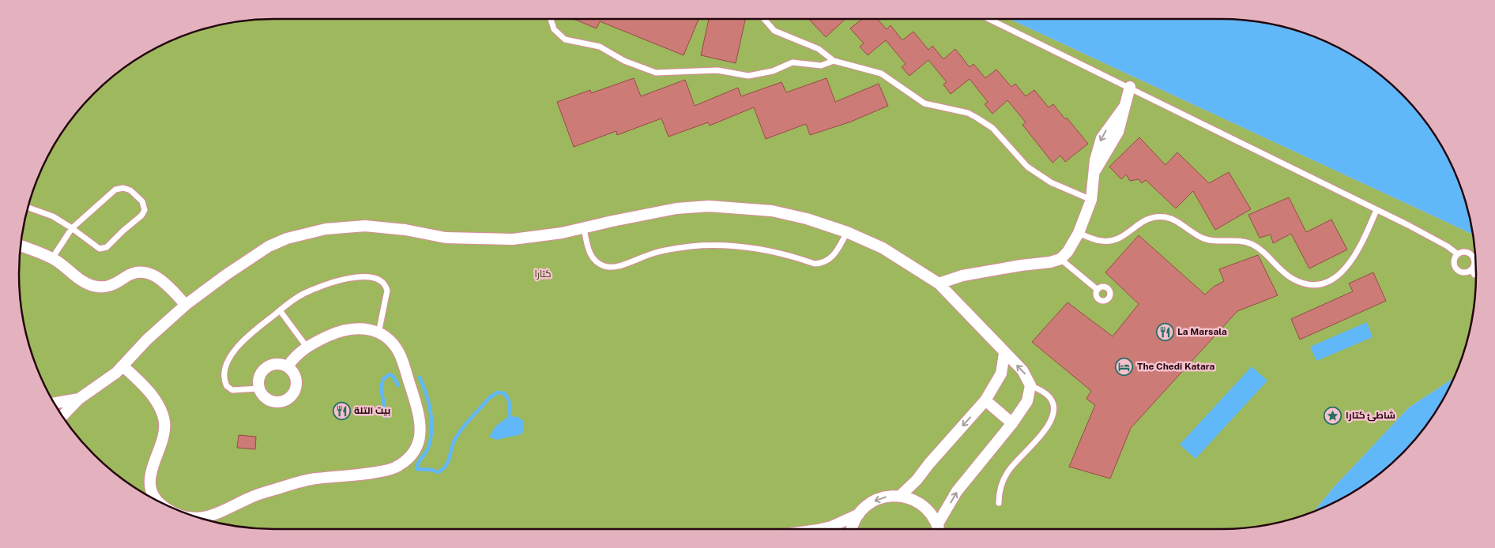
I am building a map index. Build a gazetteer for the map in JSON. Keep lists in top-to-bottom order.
{
  "parks": ["كتارا"],
  "places": {
    "restaurant": ["La Marsala", "بيت التلة"],
    "hotel": ["The Chedi Katara"],
    "place": ["شاطئ كتارا"]
  }
}
